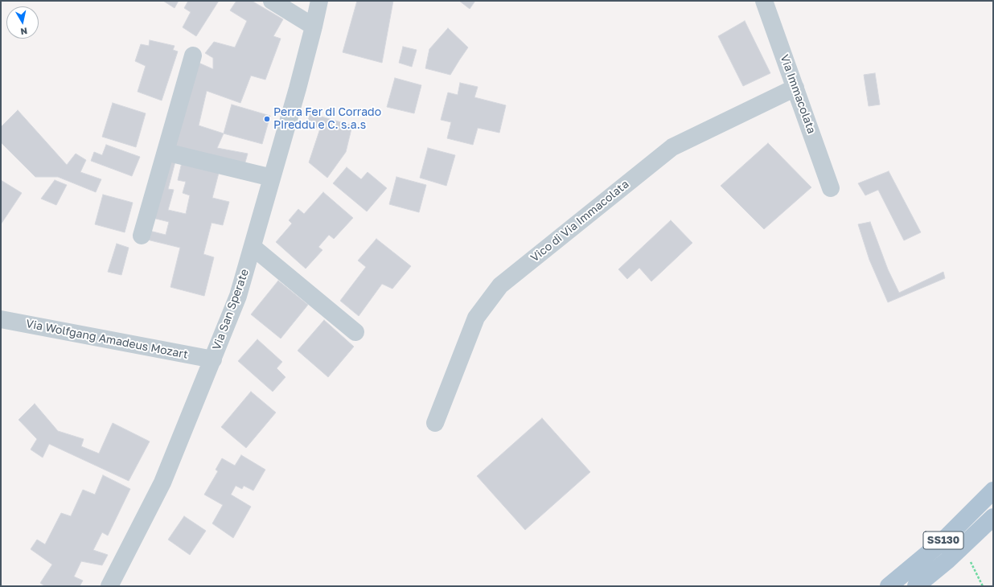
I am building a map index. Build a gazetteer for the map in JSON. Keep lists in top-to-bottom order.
{
  "streets": {
    "main road": ["SS130"],
    "street": [
      "Via Immacolata",
      "Vico di Via Immacolata",
      "Via San Sperate",
      "Via Wolfgang Amadeus Mozart"
    ]
  },
  "crossings": [
    ["Via Immacolata", "Vico di Via Immacolata"],
    ["Via San Sperate", "Via Wolfgang Amadeus Mozart"]
  ],
  "places": ["Perra Fer di Corrado Pireddu e C. s.a.s"],
  "north": "bottom"
}
